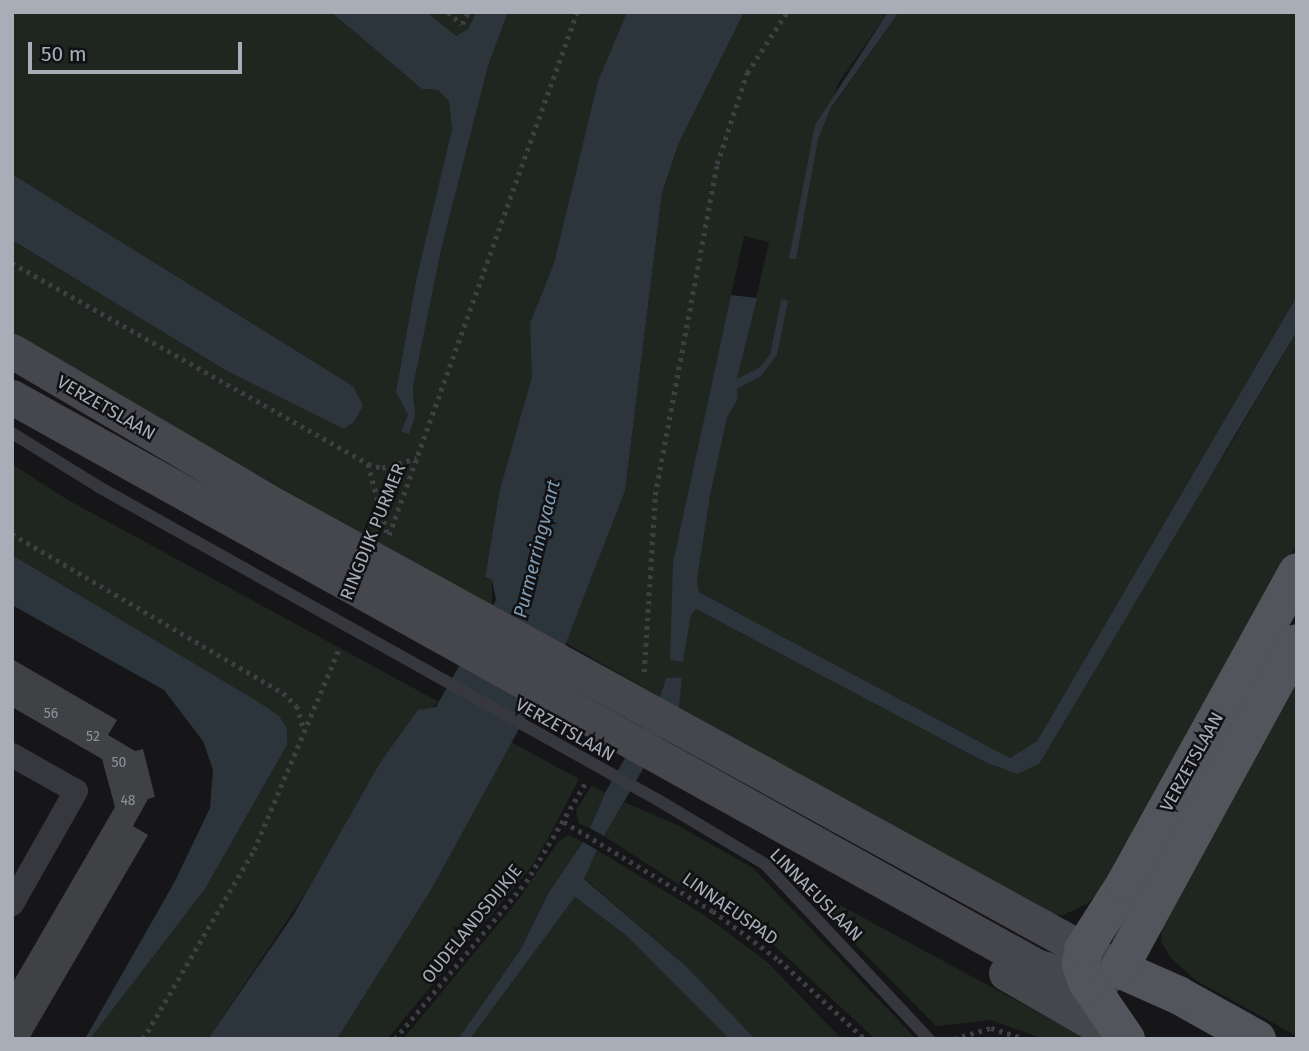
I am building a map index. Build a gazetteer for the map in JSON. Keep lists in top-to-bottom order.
{
  "streets": {
    "main road": ["VERZETSLAAN"],
    "lane": ["LINNAEUSLAAN"],
    "path": ["RINGDIJK PURMER", "LINNAEUSPAD", "OUDELANDSDIJKJE"]
  },
  "crossings": [
    ["VERZETSLAAN", "LINNAEUSLAAN"],
    ["LINNAEUSPAD", "OUDELANDSDIJKJE"]
  ],
  "water": ["Purmerringvaart"],
  "house_numbers": [
    "56",
    "52",
    "50",
    "48"
  ],
  "scale_bar": "50 m"
}
